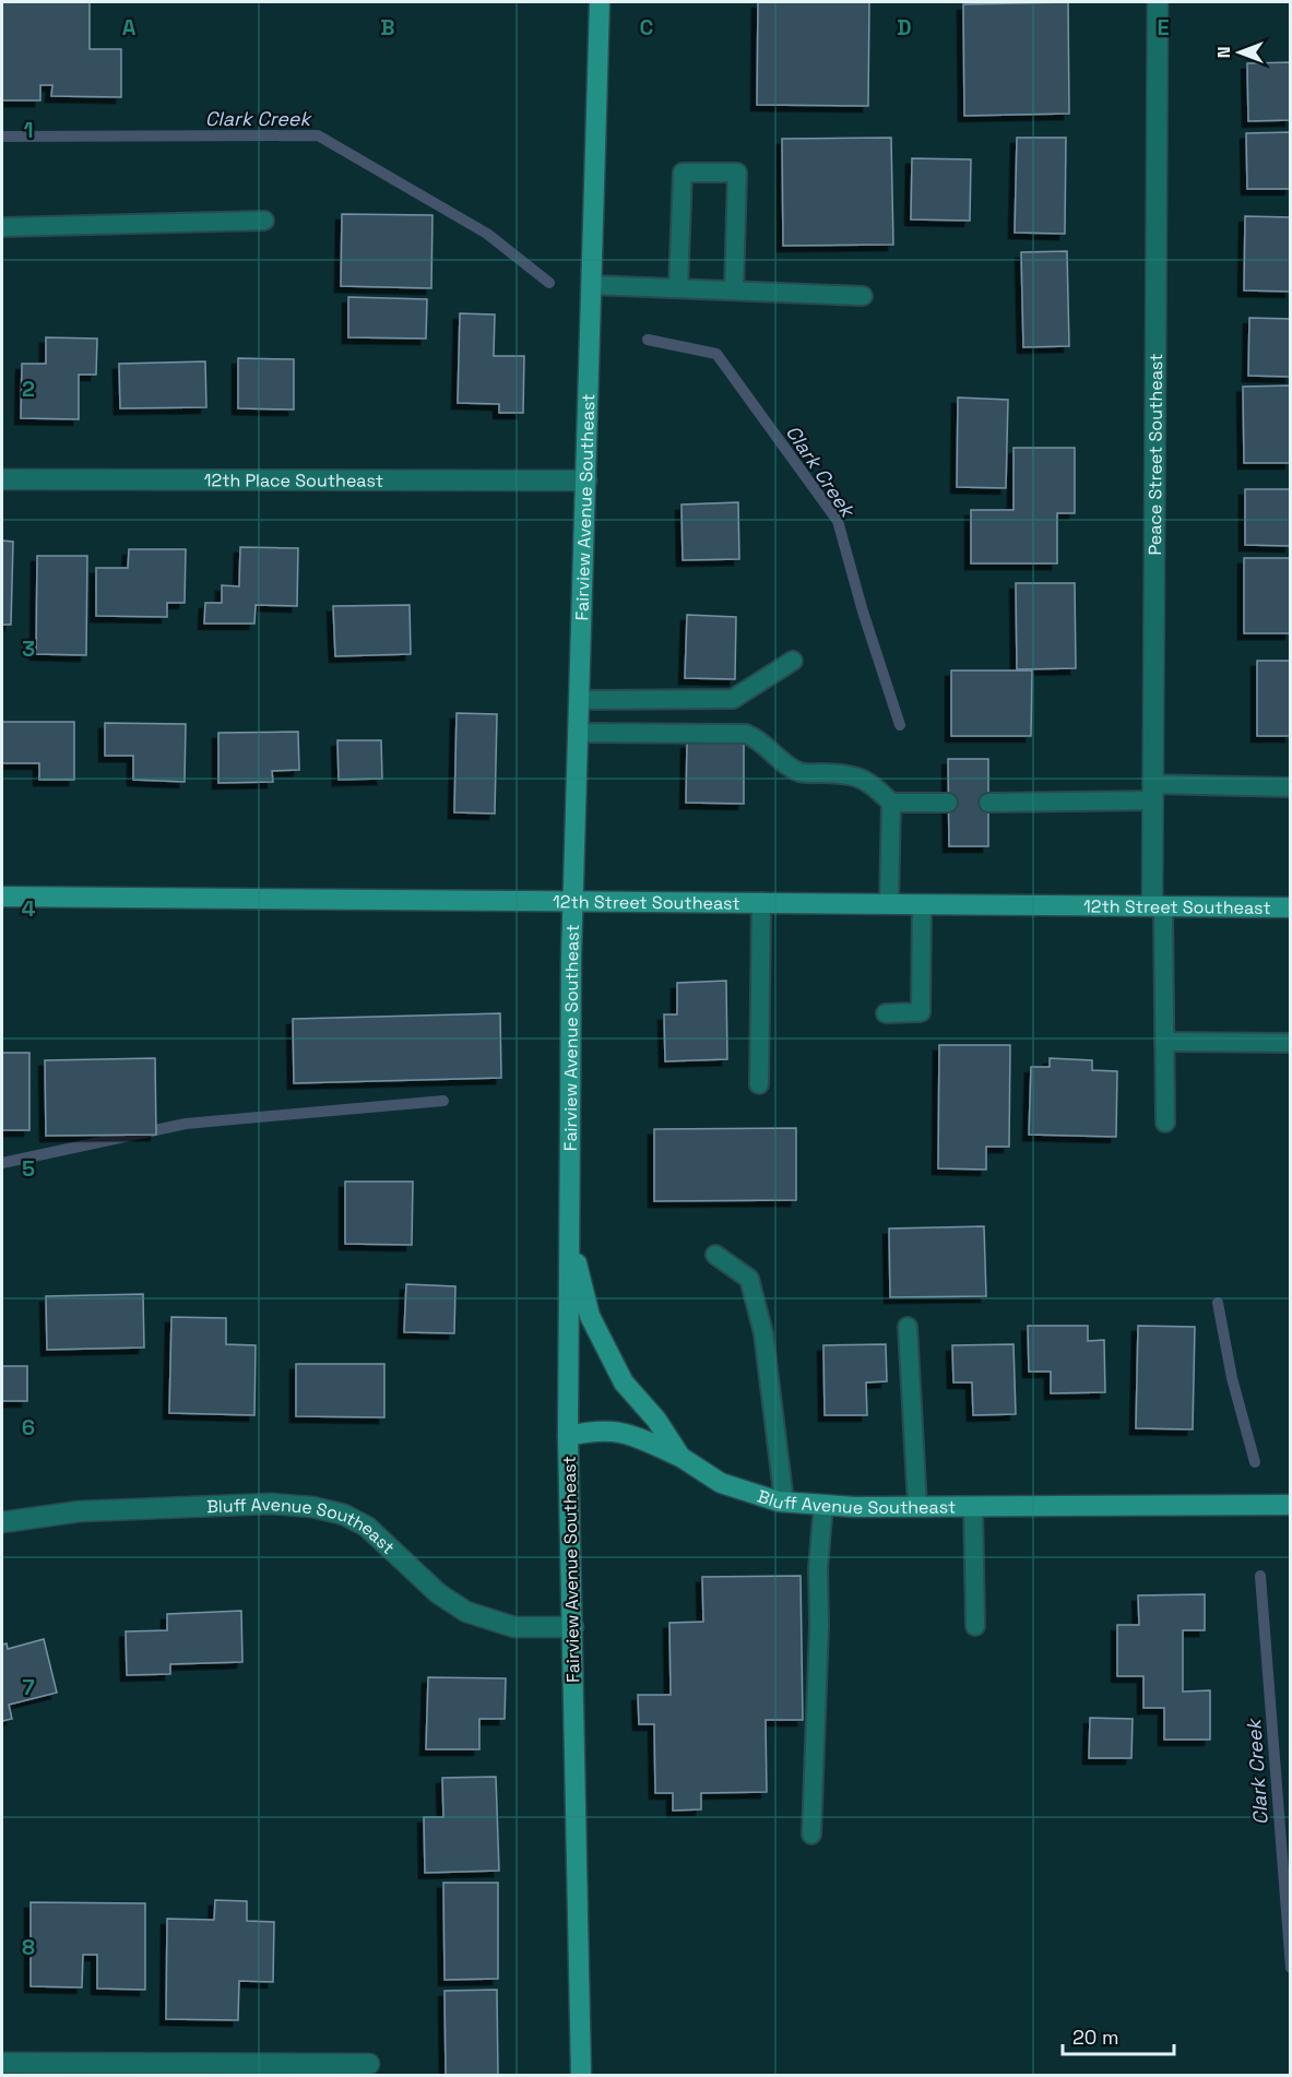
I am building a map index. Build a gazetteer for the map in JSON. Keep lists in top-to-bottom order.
{
  "streets": {
    "main road": ["Fairview Avenue Southeast", "12th Street Southeast", "Bluff Avenue Southeast"],
    "street": ["Peace Street Southeast", "12th Place Southeast"]
  },
  "crossings": [
    ["Peace Street Southeast", "12th Street Southeast"],
    ["12th Place Southeast", "Fairview Avenue Southeast"],
    ["Fairview Avenue Southeast", "12th Street Southeast"],
    ["Fairview Avenue Southeast", "Bluff Avenue Southeast"]
  ],
  "water": ["Clark Creek"],
  "scale_bar": "20 m",
  "north": "left",
  "grid": {
    "columns": [
      "A",
      "B",
      "C",
      "D",
      "E"
    ],
    "rows": [
      "1",
      "2",
      "3",
      "4",
      "5",
      "6",
      "7",
      "8"
    ]
  }
}
